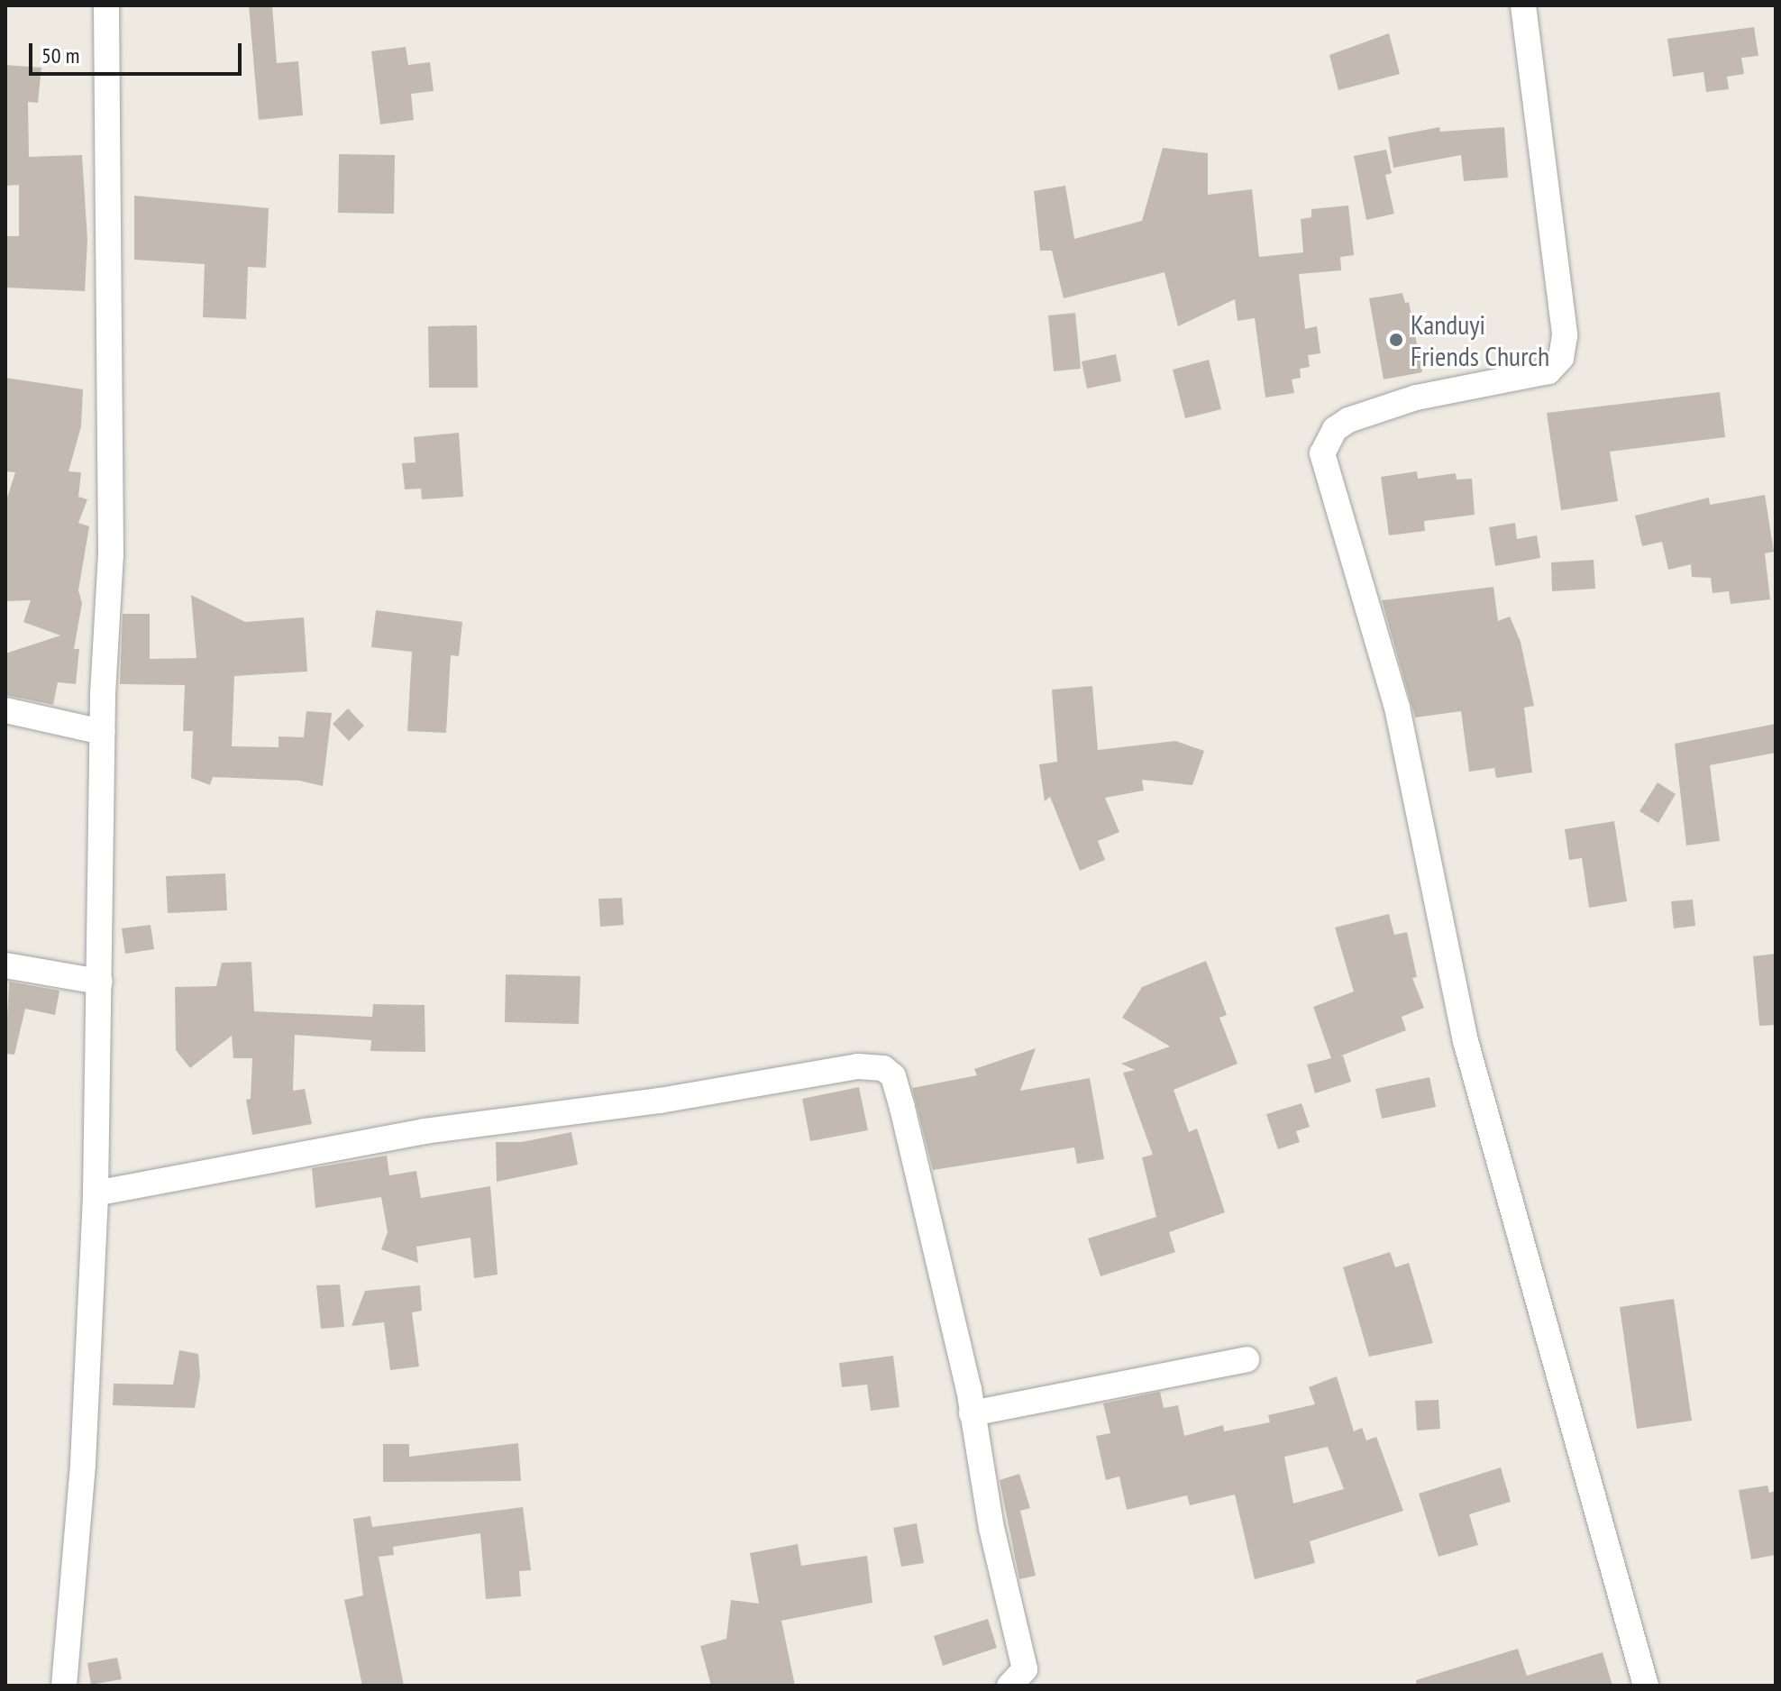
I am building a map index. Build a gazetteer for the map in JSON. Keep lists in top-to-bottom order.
{
  "places": ["Kanduyi Friends Church"],
  "scale_bar": "50 m"
}
